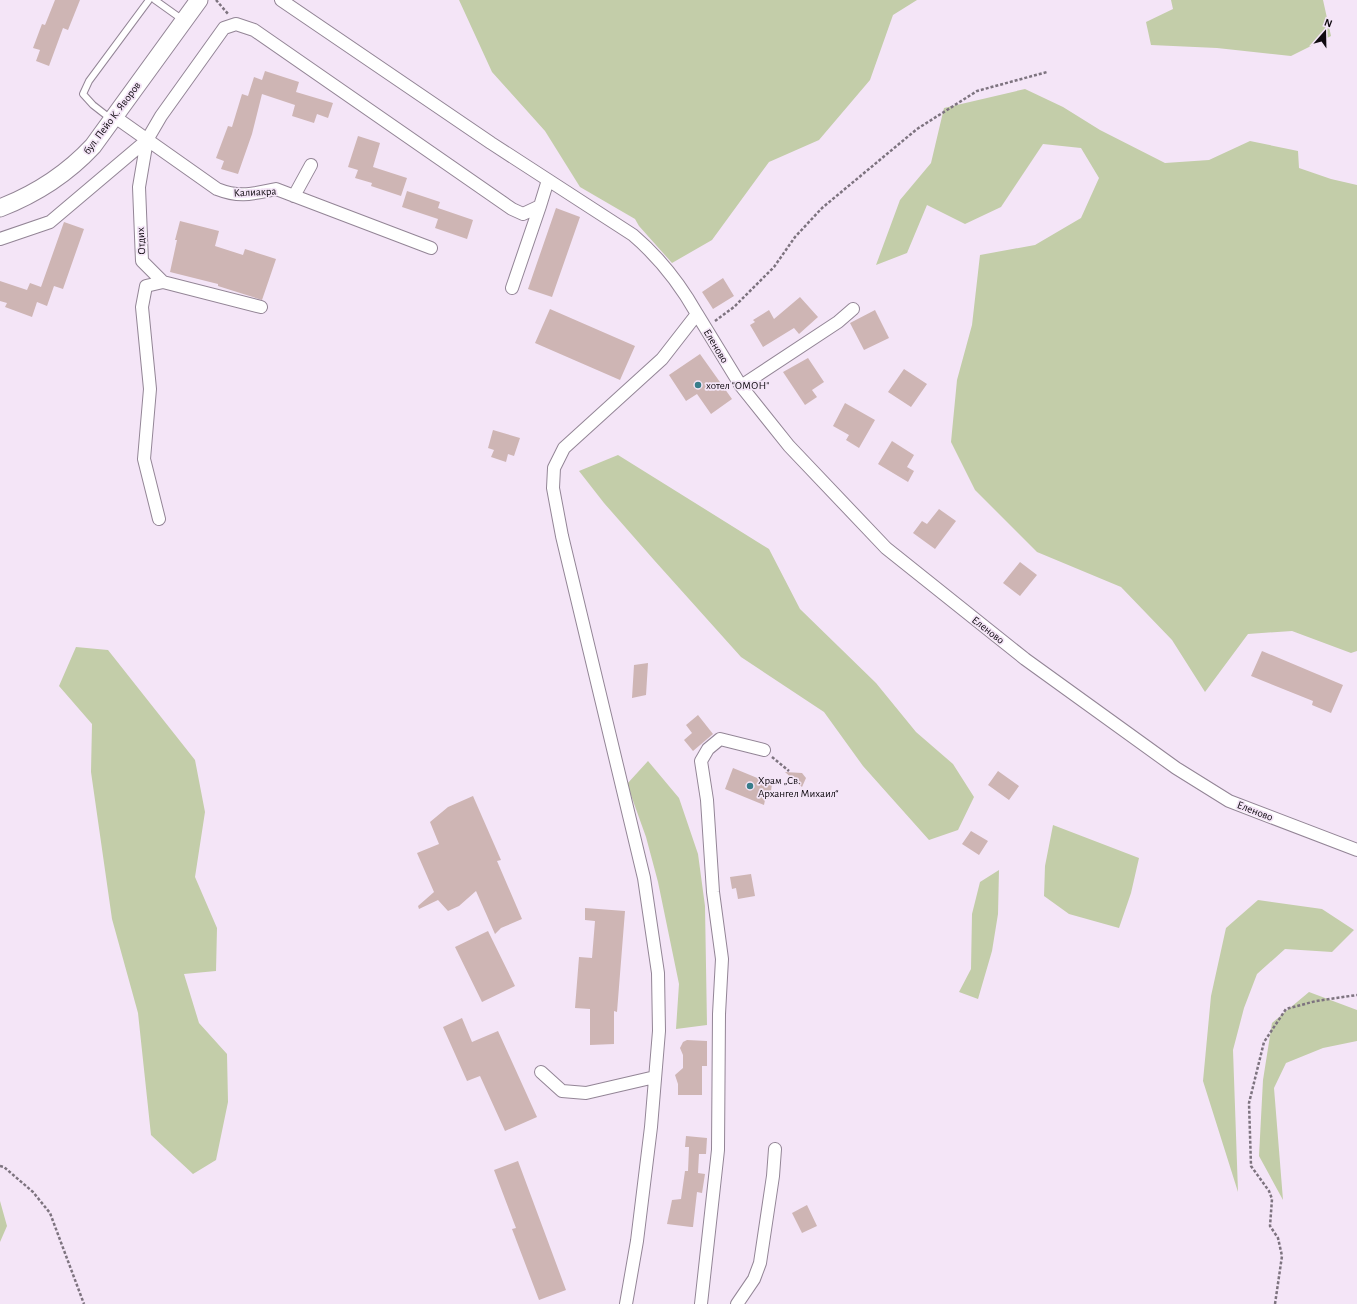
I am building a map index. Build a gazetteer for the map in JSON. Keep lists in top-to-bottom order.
{
  "streets": {
    "street": [
      "бул. Пейо К. Яворов",
      "Калиакра",
      "Отдих",
      "Еленово"
    ]
  },
  "crossings": [
    ["бул. Пейо К. Яворов", "Калиакра"],
    ["Калиакра", "Отдих"]
  ],
  "places": ["хотел \"ОМОН\"", "Храм „Св. Архангел Михаил“"],
  "north": "top"
}
